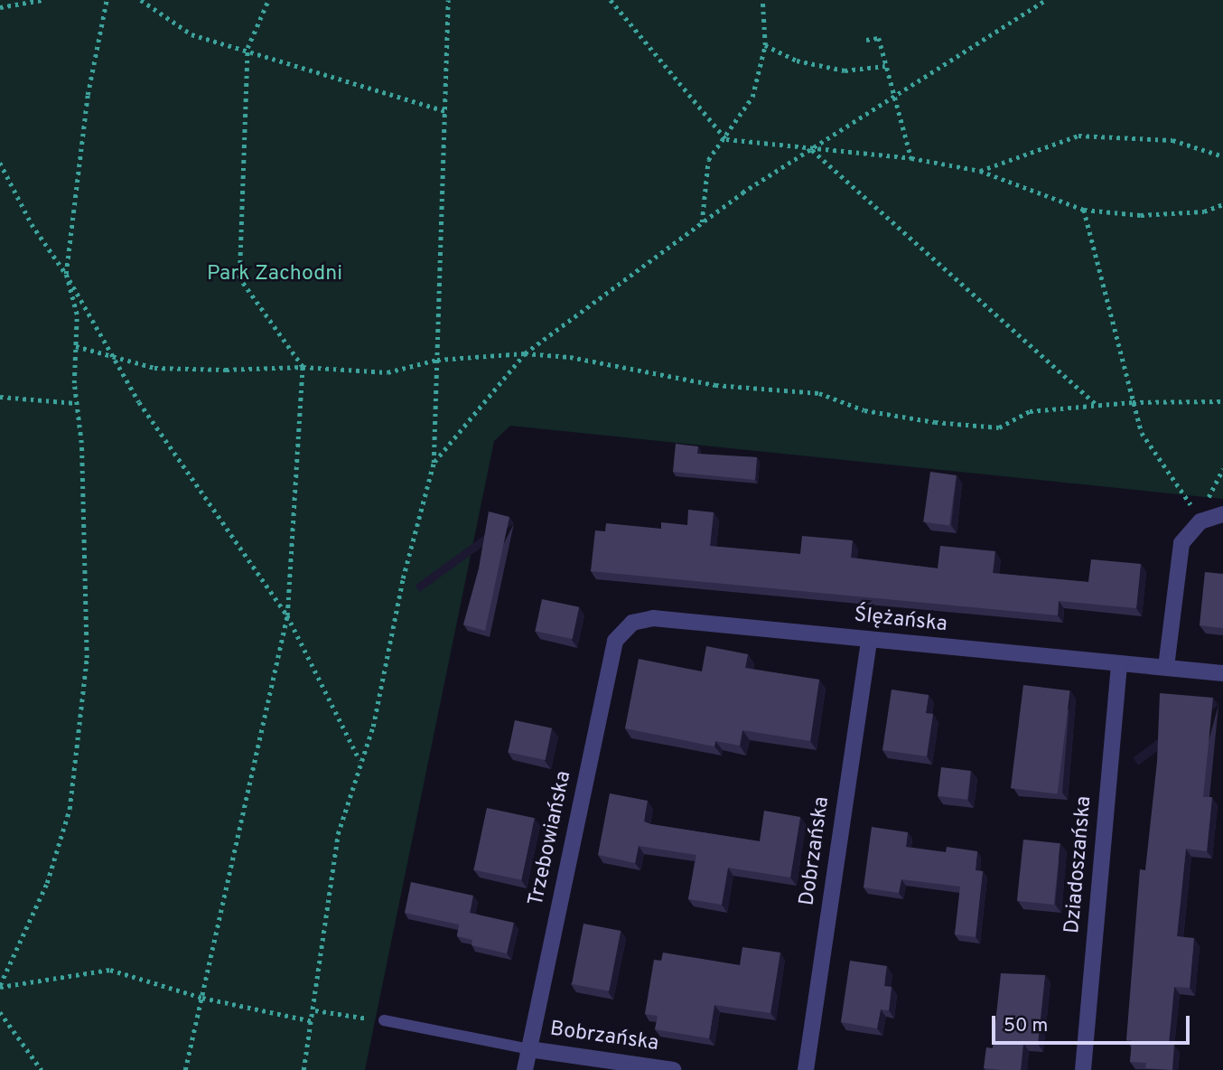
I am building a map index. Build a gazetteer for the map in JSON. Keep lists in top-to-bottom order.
{
  "streets": {
    "street": [
      "Ślężańska",
      "Trzebowiańska",
      "Dobrzańska",
      "Dziadoszańska",
      "Bobrzańska"
    ]
  },
  "crossings": [
    ["Ślężańska", "Trzebowiańska"],
    ["Ślężańska", "Dobrzańska"],
    ["Ślężańska", "Dziadoszańska"],
    ["Trzebowiańska", "Bobrzańska"]
  ],
  "parks": ["Park Zachodni"],
  "scale_bar": "50 m"
}
